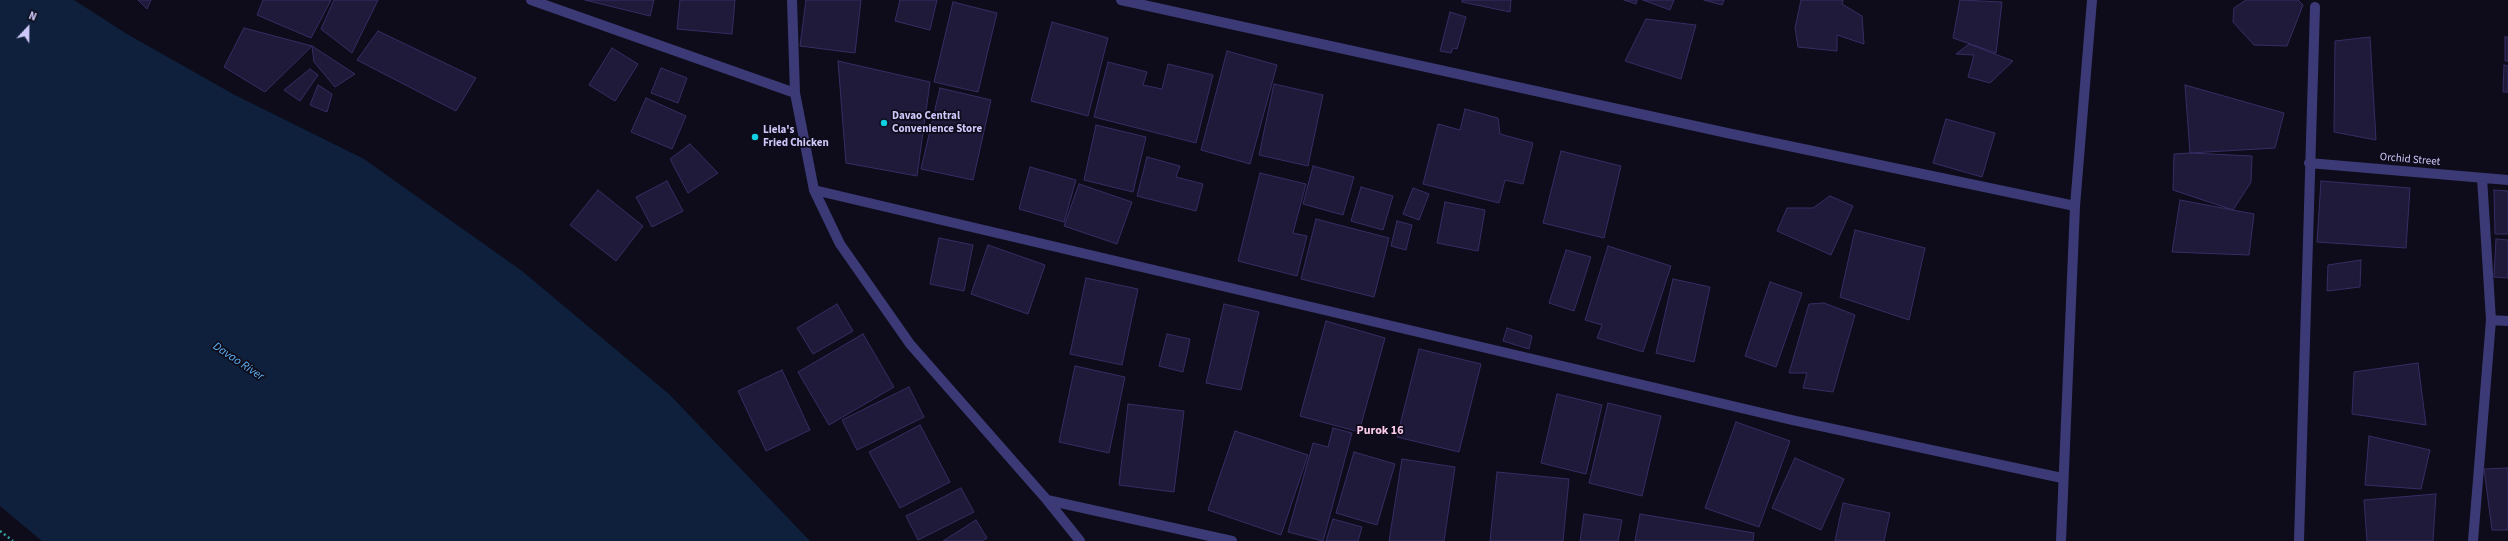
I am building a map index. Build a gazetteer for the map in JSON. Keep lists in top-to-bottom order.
{
  "streets": {
    "street": ["Orchid Street"]
  },
  "districts": ["Purok 16"],
  "water": ["Davao River"],
  "places": ["Davao Central Convenience Store", "Liela's Fried Chicken"],
  "north": "top"
}
